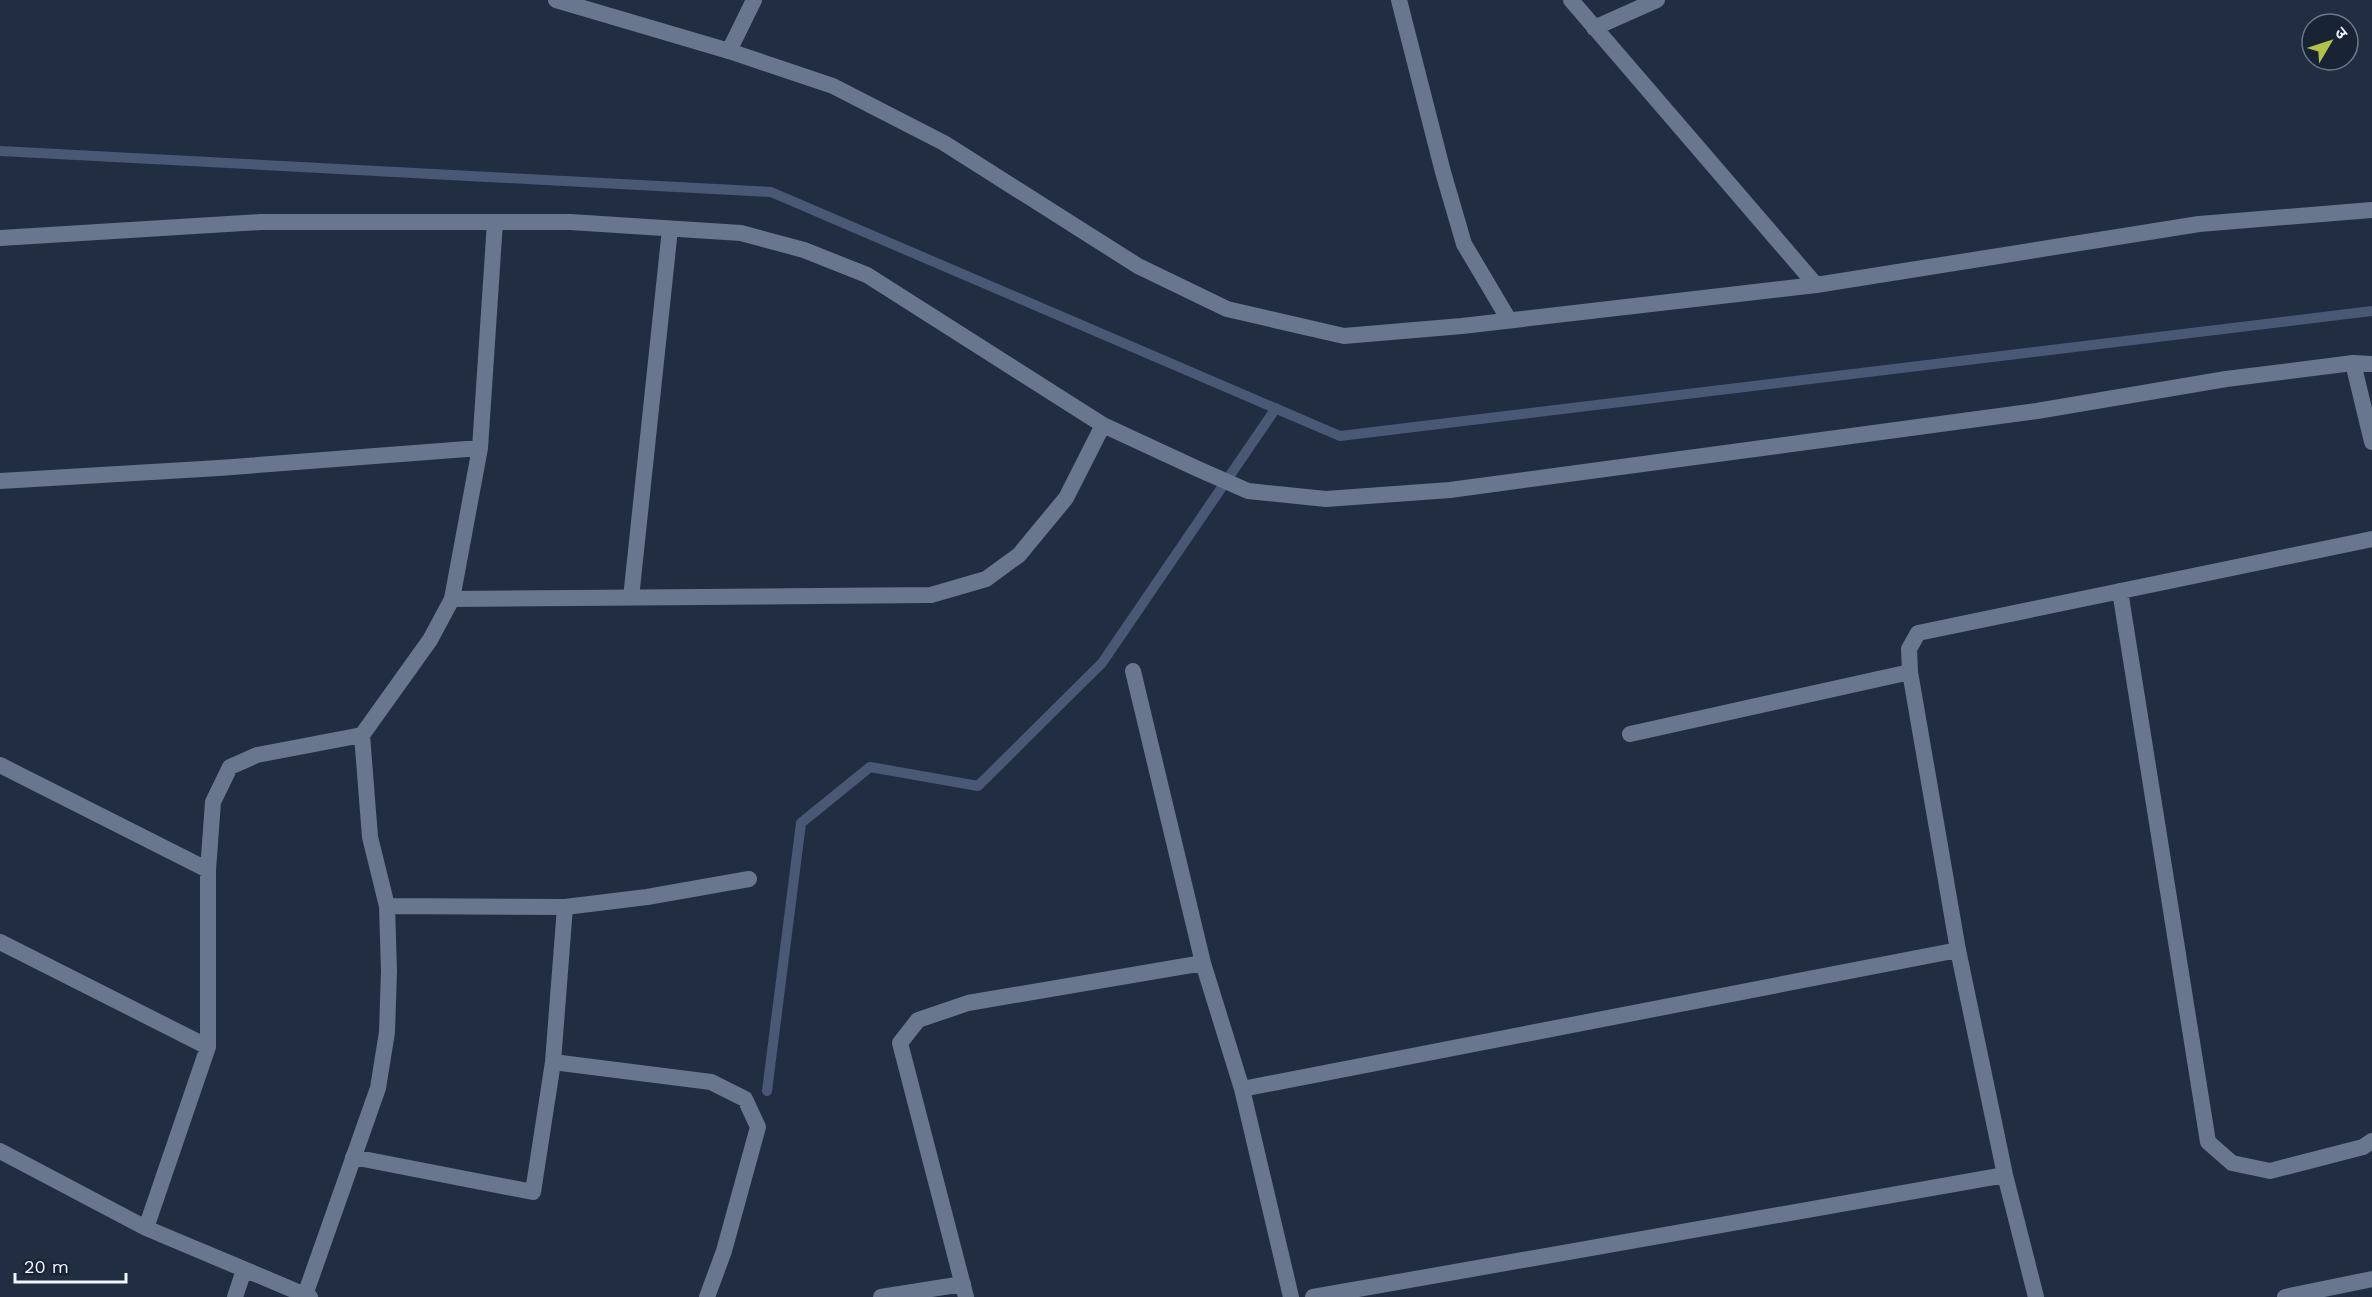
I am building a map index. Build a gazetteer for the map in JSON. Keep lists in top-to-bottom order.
{
  "scale_bar": "20 m",
  "north": "top right"
}
